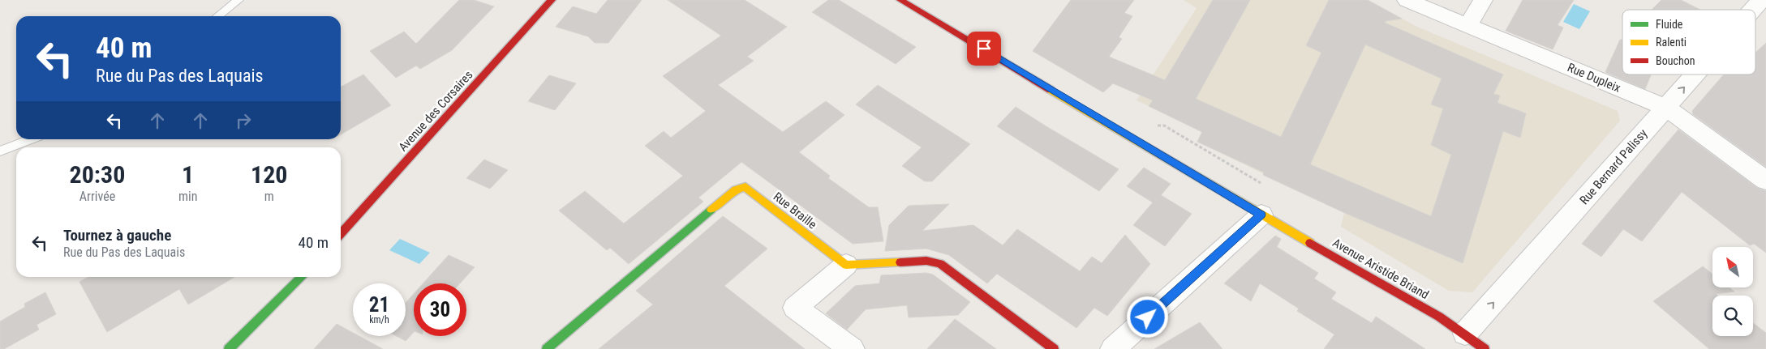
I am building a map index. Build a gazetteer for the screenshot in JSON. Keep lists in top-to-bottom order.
{
  "streets": {
    "street": [
      "Rue Dupleix",
      "Avenue des Corsaires",
      "Rue Bernard Palissy",
      "Rue Braille",
      "Avenue Aristide Briand"
    ]
  },
  "crossings": [
    ["Rue Dupleix", "Rue Bernard Palissy"],
    ["Rue Bernard Palissy", "Avenue Aristide Briand"]
  ],
  "one_way": ["Rue Bernard Palissy"],
  "legend": ["Fluide", "Ralenti", "Bouchon"],
  "north": "top left",
  "page": {
    "turn": ["40 m", "Rue du Pas des Laquais"],
    "eta": [
      "20:30",
      "Arrivée",
      "1",
      "min",
      "120",
      "m"
    ],
    "list": [
      {
        "name": "Tournez à gauche",
        "note": "Rue du Pas des Laquais",
        "value": "40 m"
      }
    ],
    "speed": "21 km/h",
    "limit": "30"
  }
}
